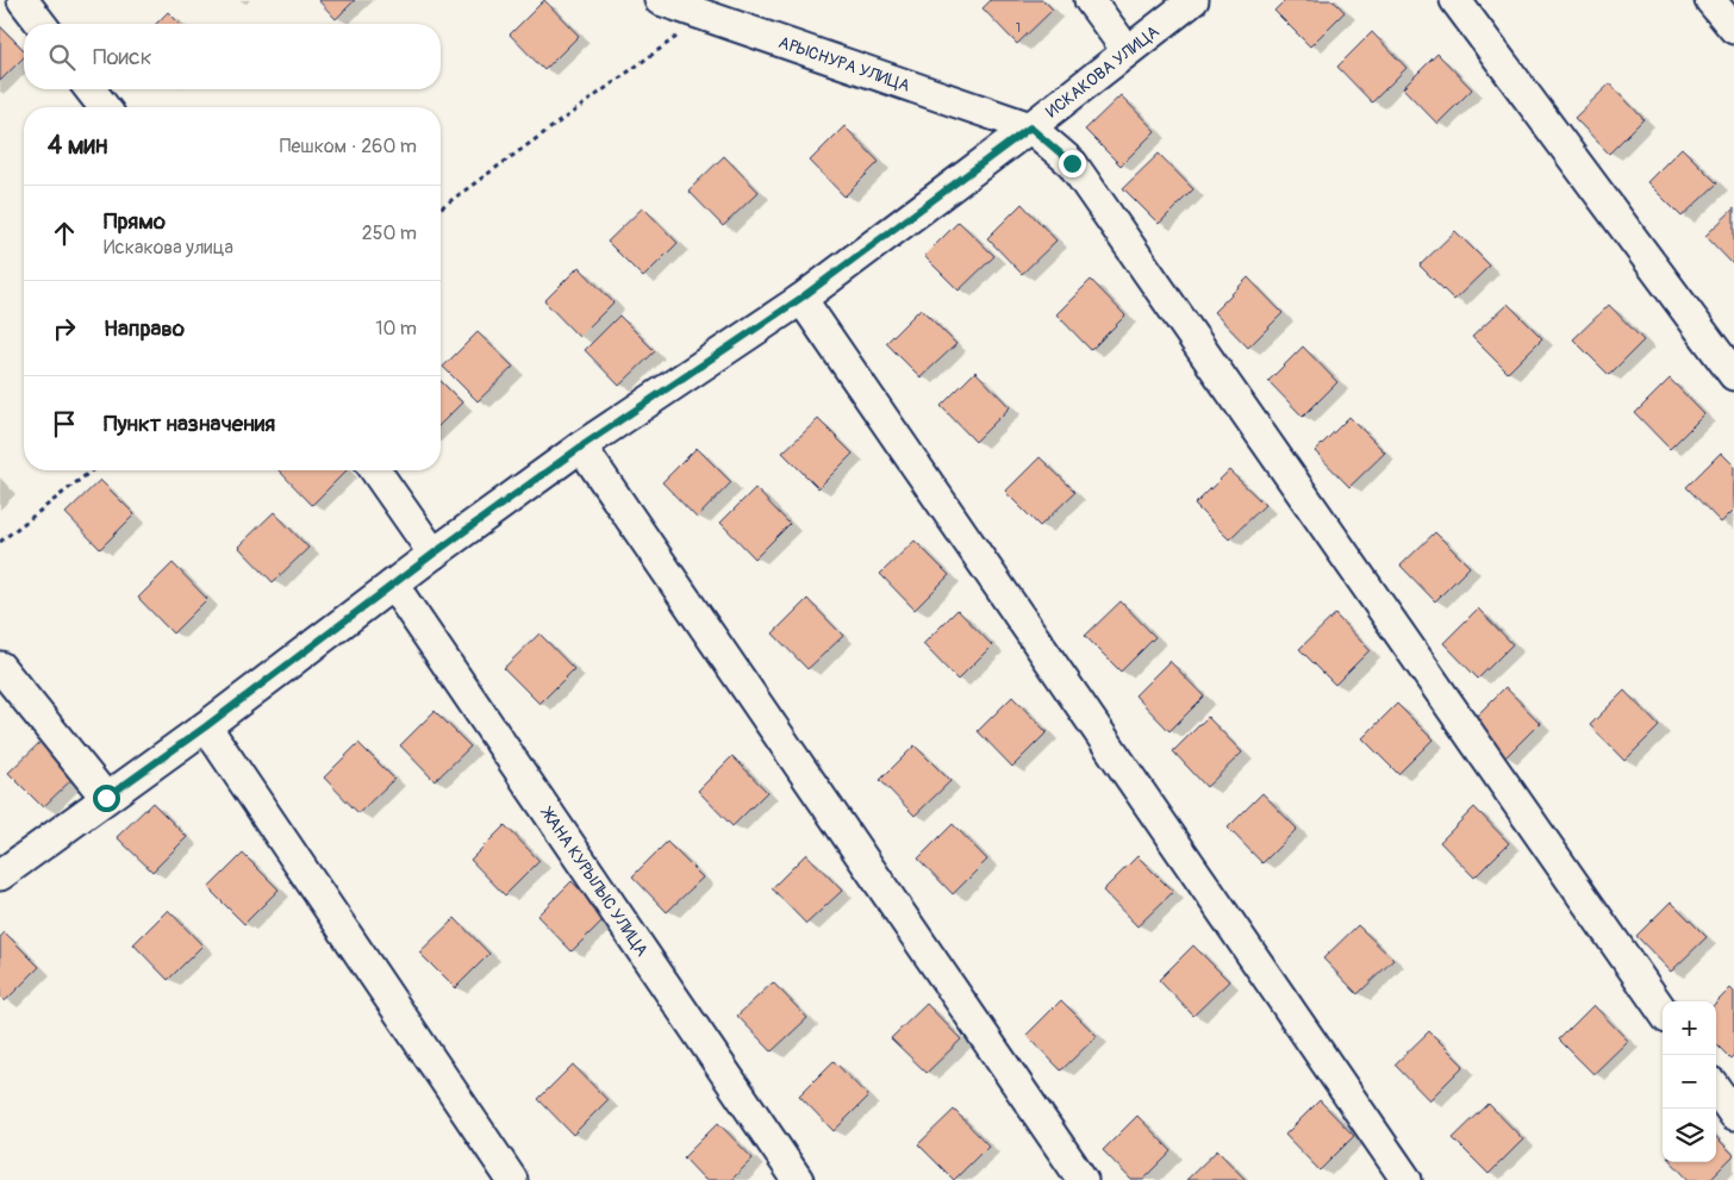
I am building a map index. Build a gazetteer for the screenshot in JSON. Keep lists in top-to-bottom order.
{
  "streets": {
    "street": ["АРЫСНУРА УЛИЦА", "ИСКАКОВА УЛИЦА", "ЖАНА КУРЫЛЫС УЛИЦА"]
  },
  "crossings": [
    ["АРЫСНУРА УЛИЦА", "ИСКАКОВА УЛИЦА"],
    ["ИСКАКОВА УЛИЦА", "ЖАНА КУРЫЛЫС УЛИЦА"]
  ],
  "house_numbers": ["1"],
  "page": {
    "search": "Поиск",
    "heading": ["4 мин", "Пешком · 260 m"],
    "list": [
      ["Прямо", "Искакова улица", "250 m"],
      ["Направо", "10 m"],
      "Пункт назначения"
    ],
    "map_buttons": ["+", "−"]
  }
}
